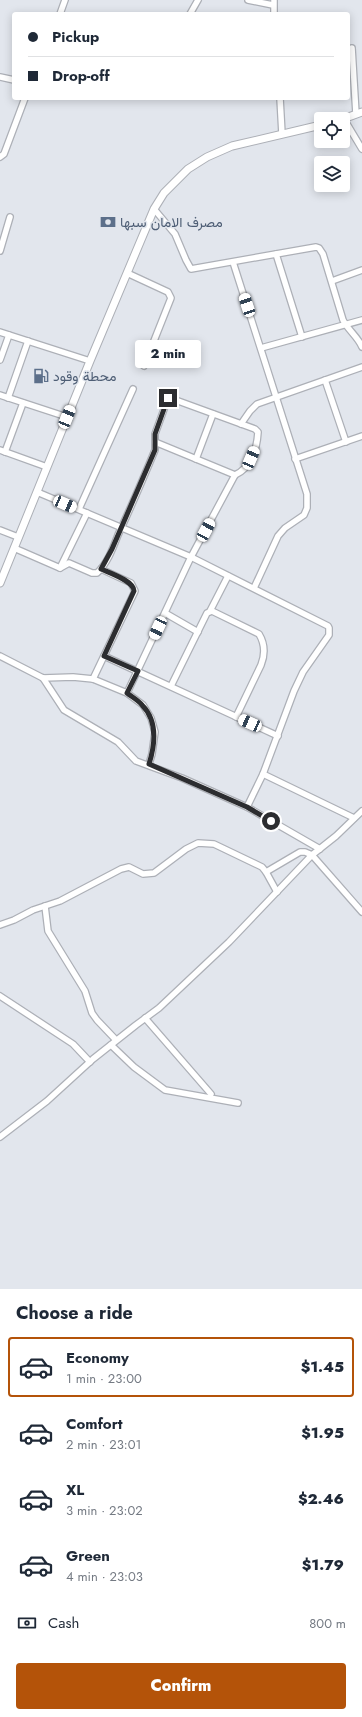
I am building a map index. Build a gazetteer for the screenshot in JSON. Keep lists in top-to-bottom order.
{
  "places": {
    "bank": ["مصرف الامان سبها"],
    "fuel station": ["محطة وقود"]
  },
  "page": {
    "banner": ["Pickup", "Drop-off"],
    "bubble": "2 min",
    "heading": "Choose a ride",
    "list": [
      {
        "name": "Economy",
        "note": "1 min · 23:00",
        "value": "$1.45"
      },
      {
        "name": "Comfort",
        "note": "2 min · 23:01",
        "value": "$1.95"
      },
      {
        "name": "XL",
        "note": "3 min · 23:02",
        "value": "$2.46"
      },
      {
        "name": "Green",
        "note": "4 min · 23:03",
        "value": "$1.79"
      }
    ],
    "pay": ["Cash", "800 m"],
    "buttons": "Confirm"
  }
}
